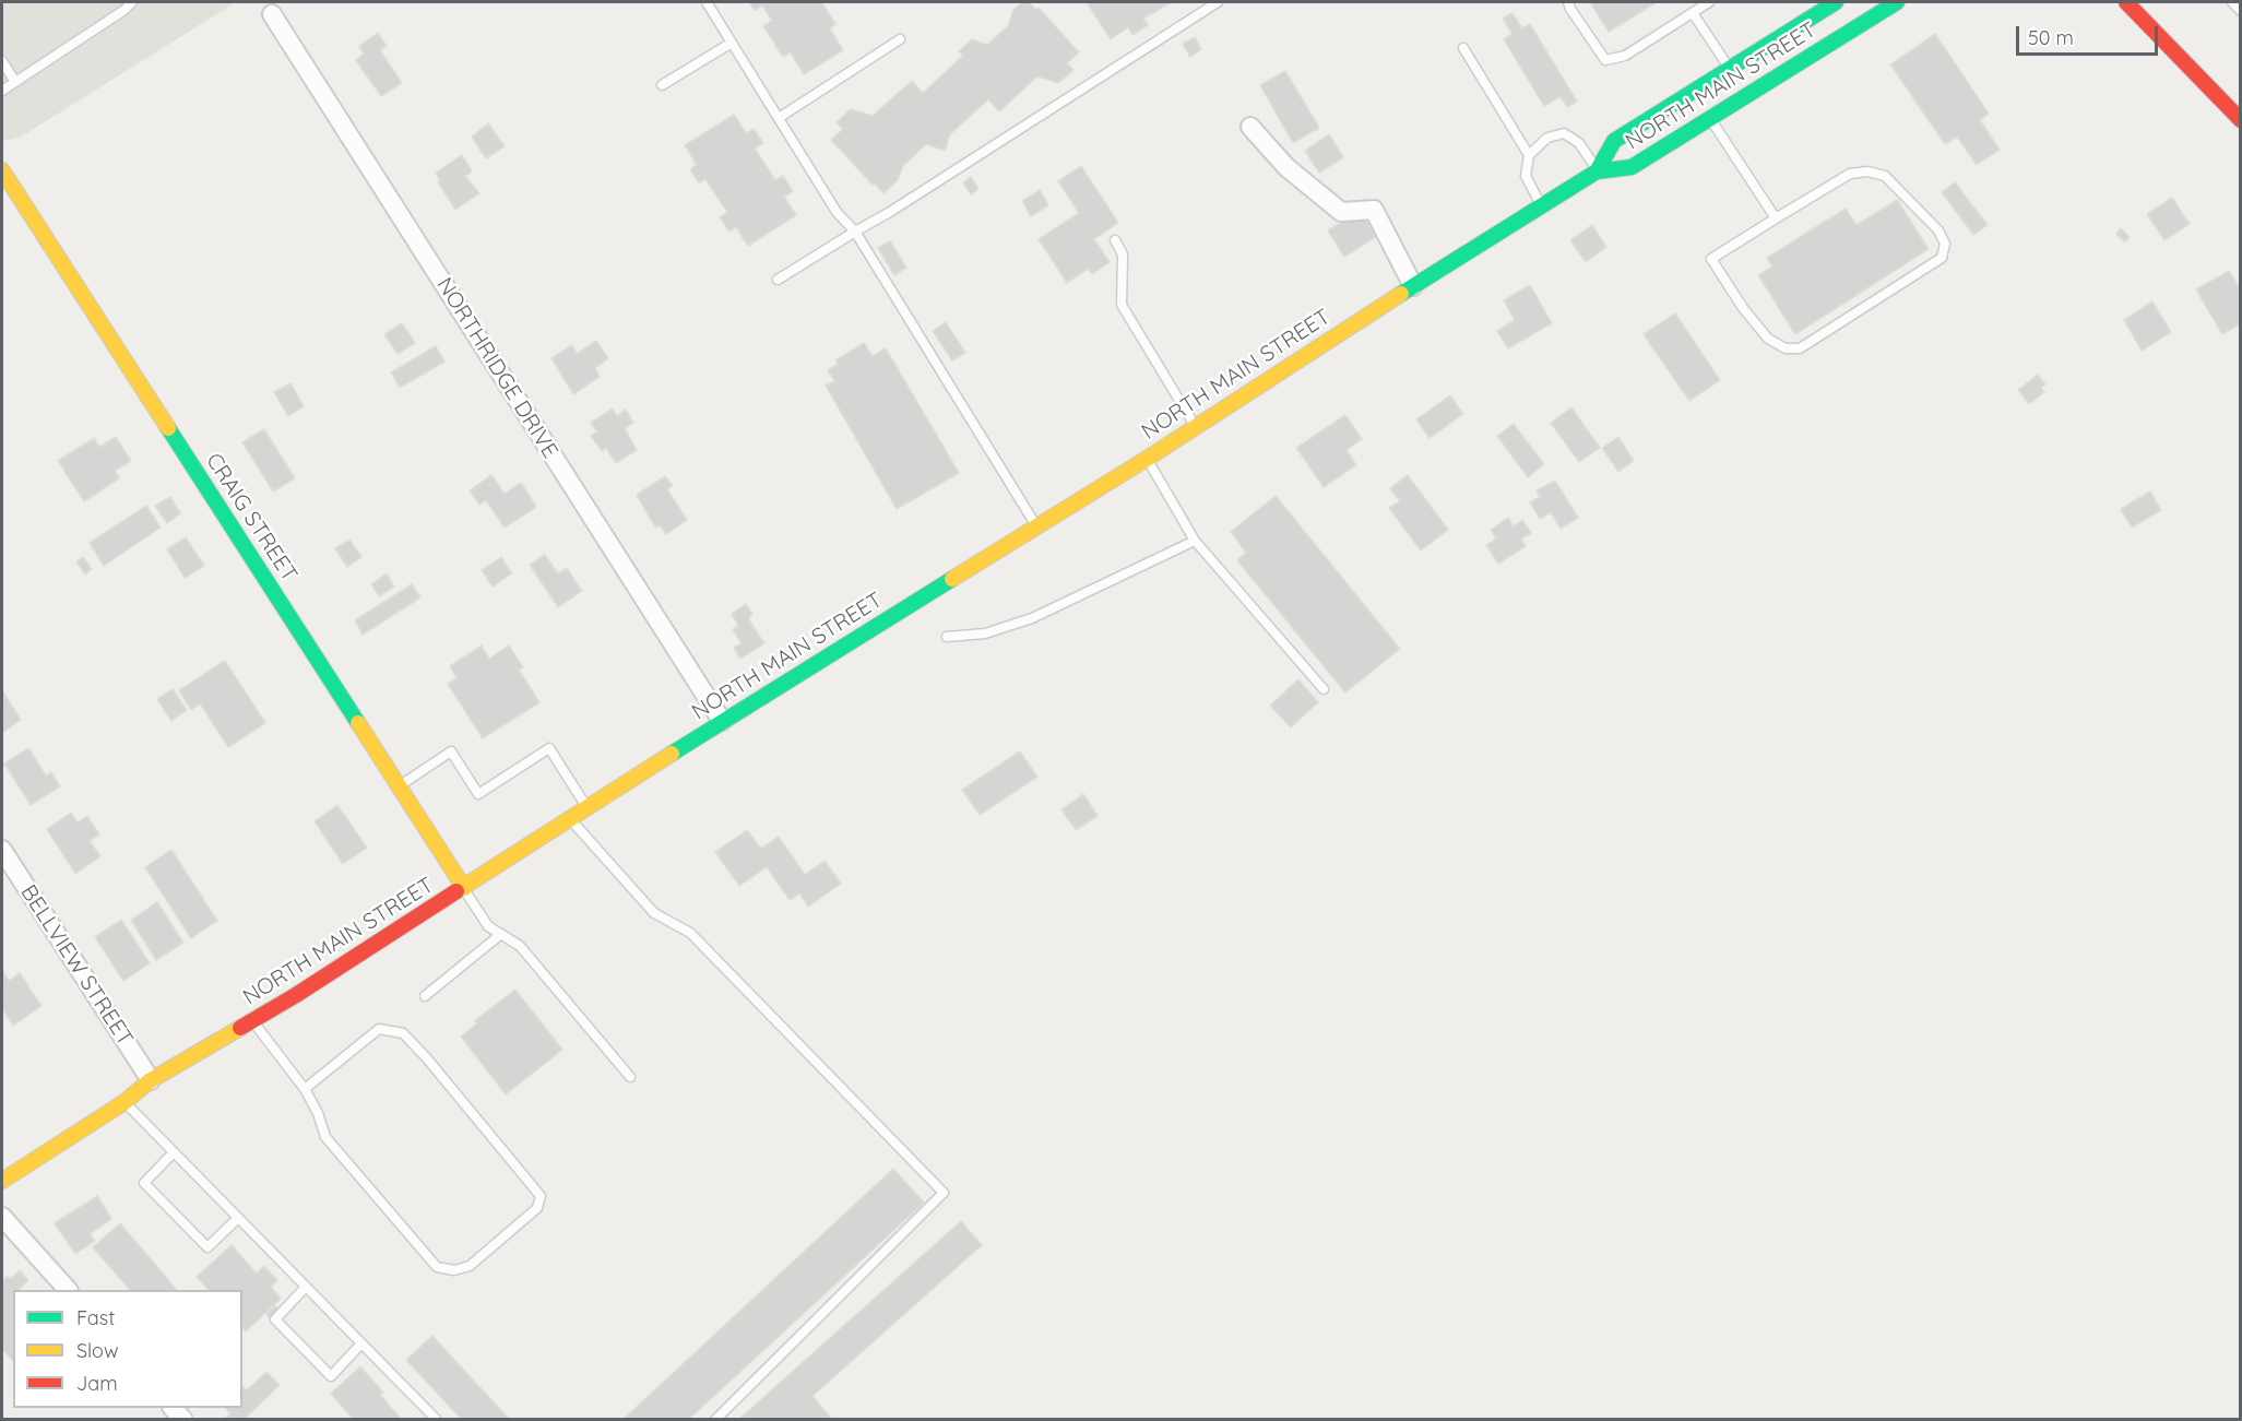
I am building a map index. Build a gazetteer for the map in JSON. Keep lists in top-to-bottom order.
{
  "streets": {
    "main road": ["NORTH MAIN STREET", "CRAIG STREET"],
    "street": ["NORTHRIDGE DRIVE", "BELLVIEW STREET"]
  },
  "crossings": [
    ["NORTH MAIN STREET", "NORTHRIDGE DRIVE"],
    ["NORTH MAIN STREET", "CRAIG STREET"],
    ["NORTH MAIN STREET", "BELLVIEW STREET"]
  ],
  "legend": ["Fast", "Slow", "Jam"],
  "scale_bar": "50 m"
}
